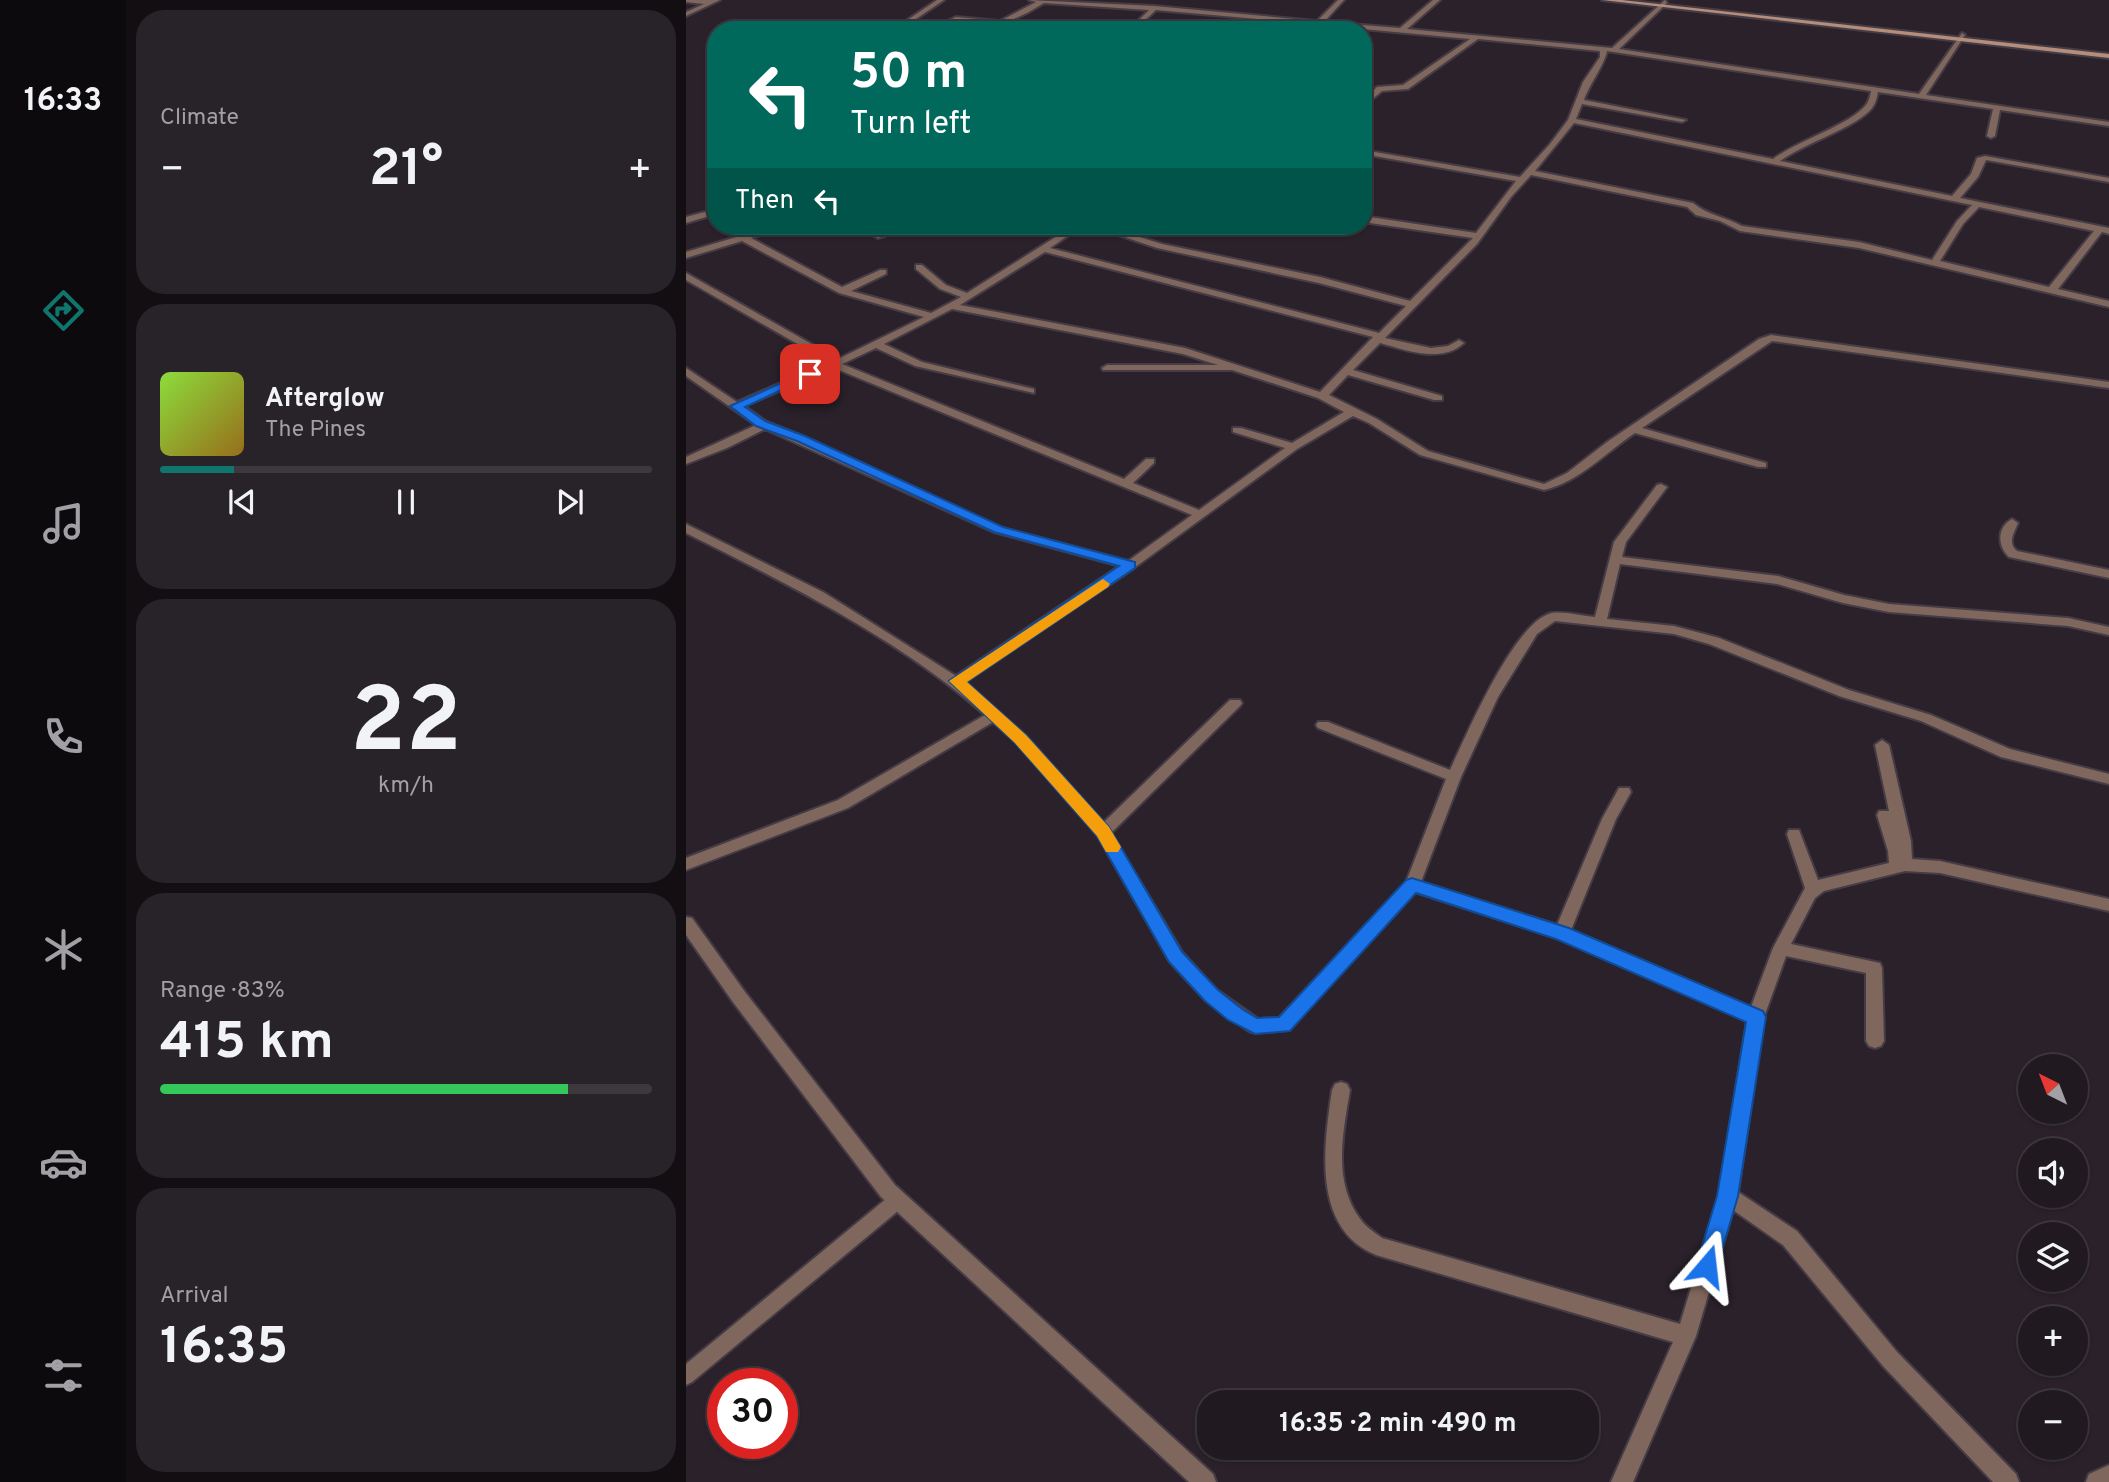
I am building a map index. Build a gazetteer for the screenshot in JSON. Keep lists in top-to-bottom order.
{
  "north": "top left",
  "page": {
    "tabs": "16:33",
    "tile": [
      "Climate",
      ["22", "km/h"],
      ["Range · 83%", "415 km"],
      ["Arrival", "16:35"]
    ],
    "turn": ["50 m", "Turn left"],
    "heat": ["−", "21°", "+"],
    "then": "Then",
    "song": ["Afterglow", "The Pines"],
    "map_buttons": ["+", "−"],
    "limit": "30",
    "trip": "16:35 · 2 min · 490 m"
  }
}
